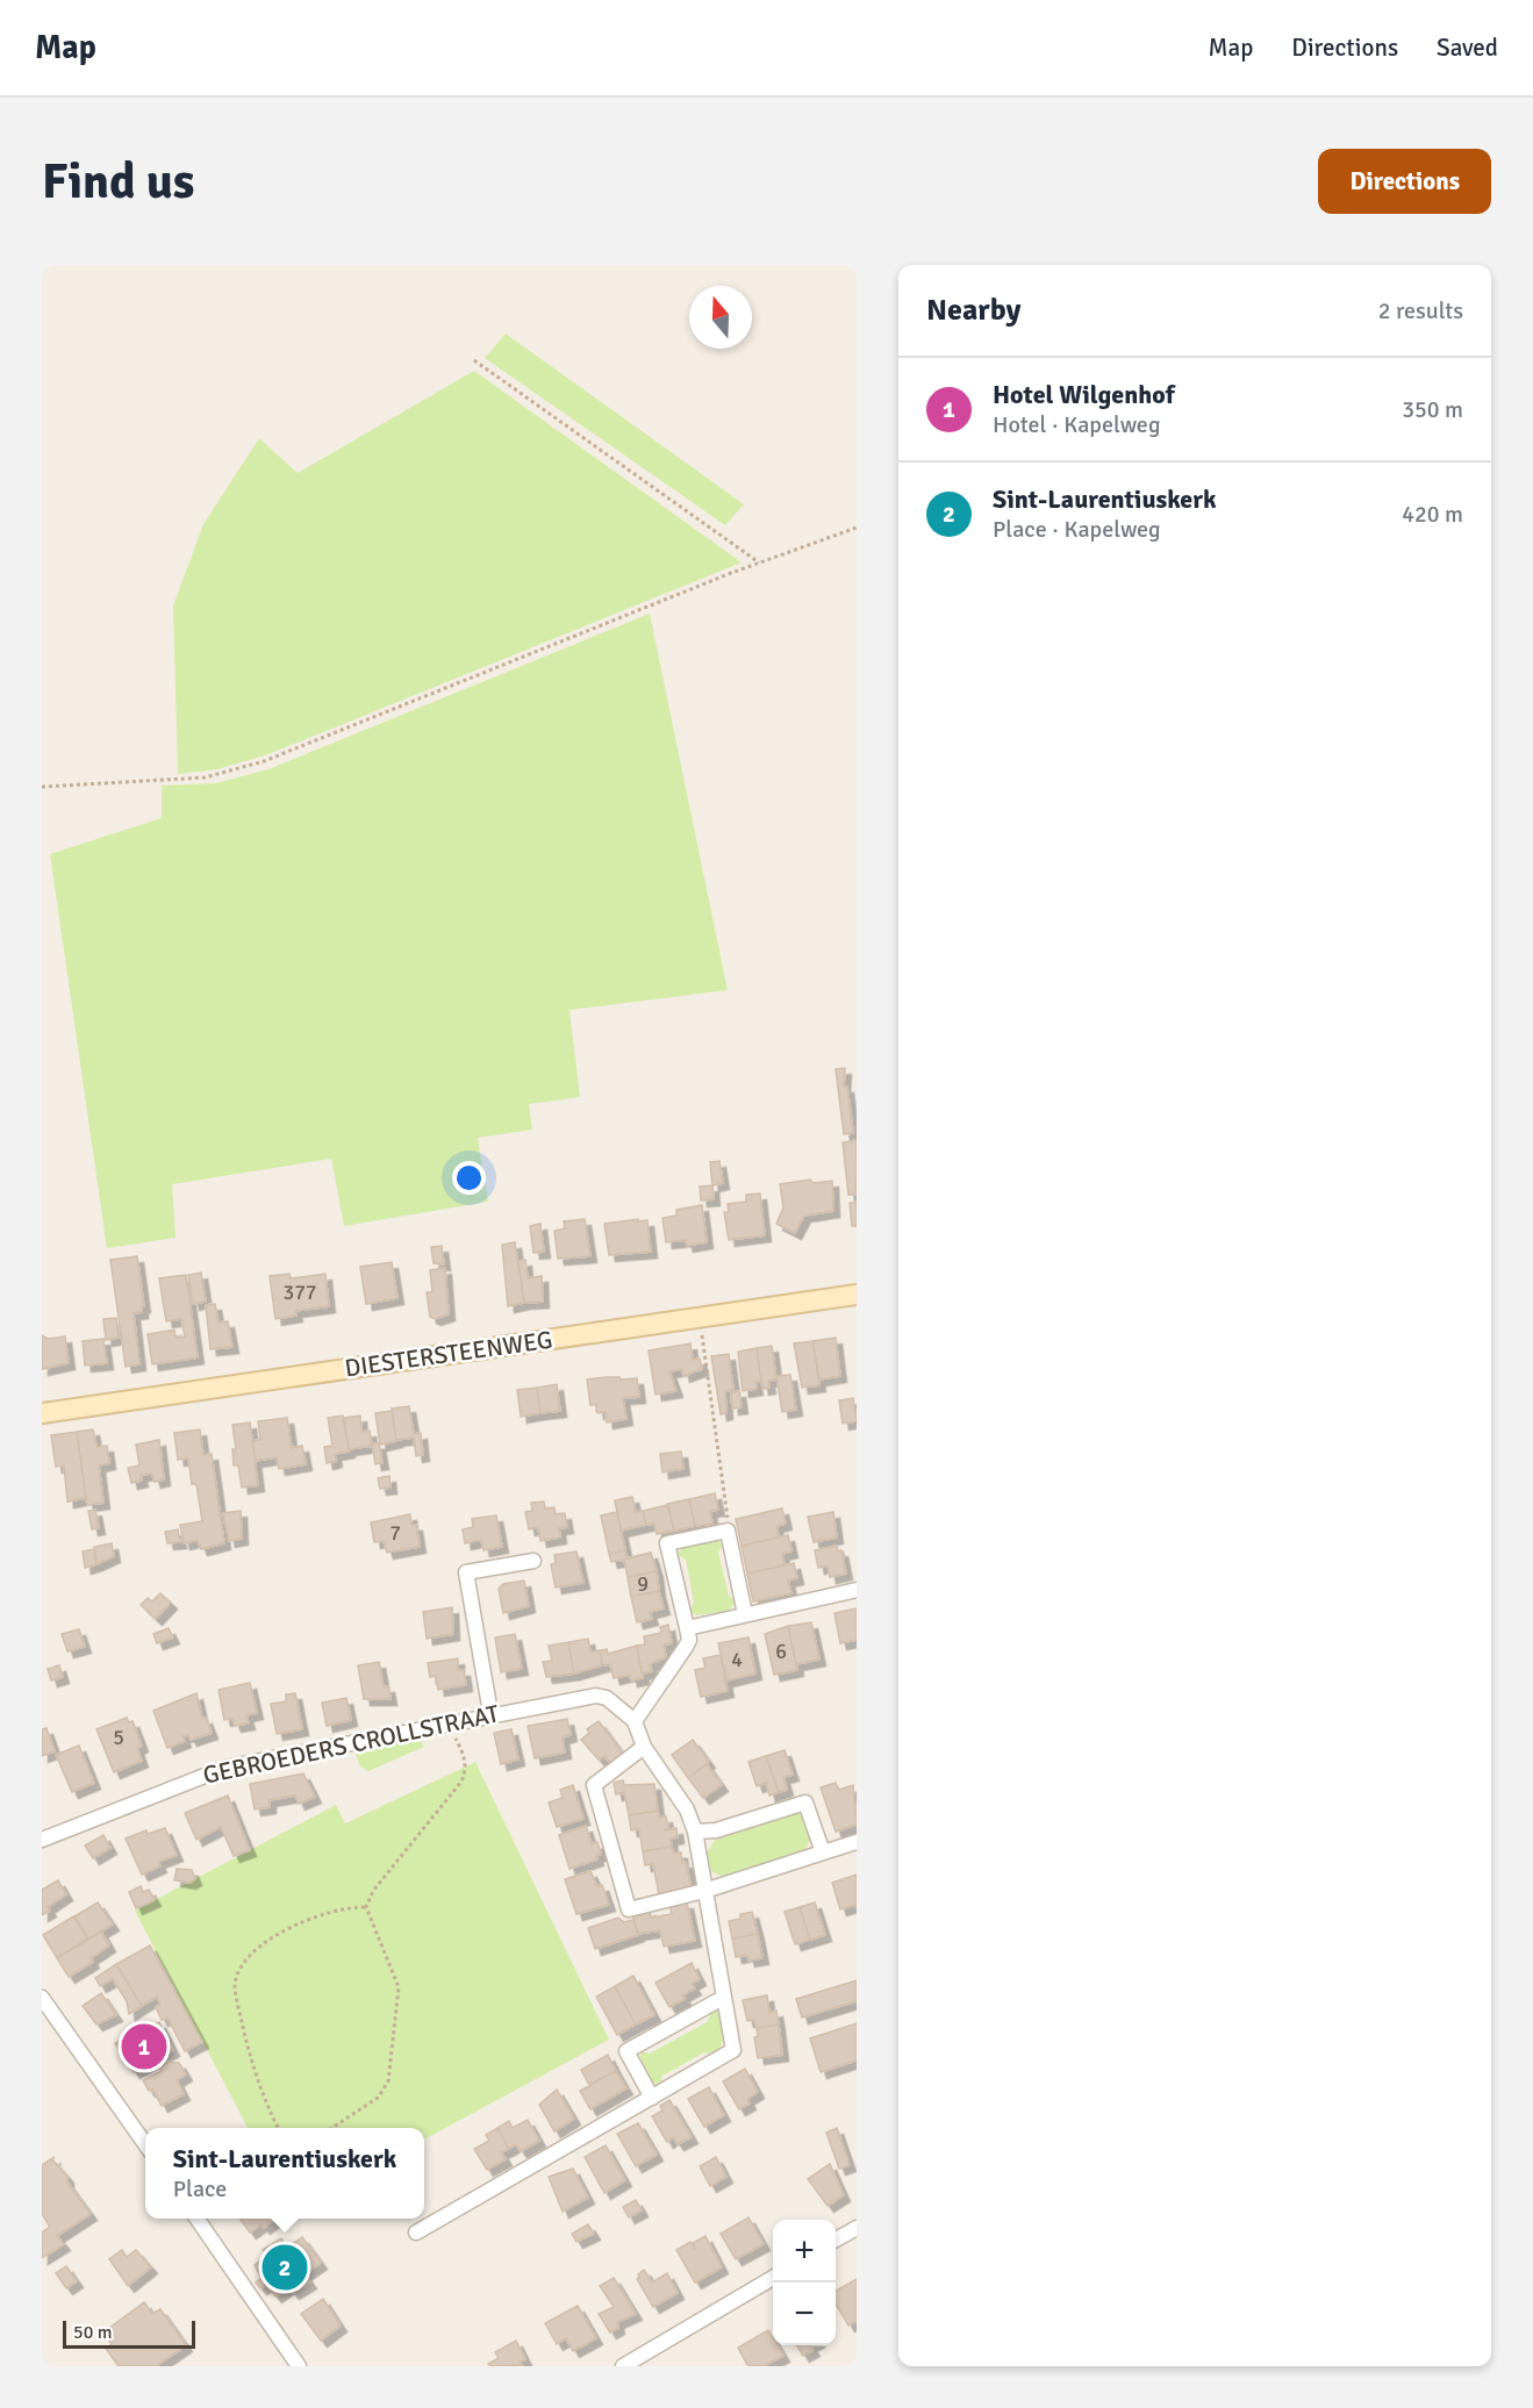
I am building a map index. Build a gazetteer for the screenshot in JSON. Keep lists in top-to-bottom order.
{
  "streets": {
    "main road": ["DIESTERSTEENWEG"],
    "street": ["GEBROEDERS CROLLSTRAAT"]
  },
  "house_numbers": [
    "377",
    "7",
    "9",
    "6",
    "4",
    "5"
  ],
  "scale_bar": "50 m",
  "north": "top",
  "page": {
    "header": "Map",
    "nav": ["Map", "Directions", "Saved"],
    "buttons": "Directions",
    "title": "Find us",
    "heading": ["Nearby", "2 results"],
    "list": [
      {
        "mark": "1",
        "name": "Hotel Wilgenhof",
        "note": "Hotel · Kapelweg",
        "value": "350 m"
      },
      {
        "mark": "2",
        "name": "Sint-Laurentiuskerk",
        "note": "Place · Kapelweg",
        "value": "420 m"
      }
    ],
    "pins": ["1", "2"],
    "popup": ["Sint-Laurentiuskerk", "Place"],
    "map_buttons": ["+", "−"],
    "scale": "50 m"
  }
}
